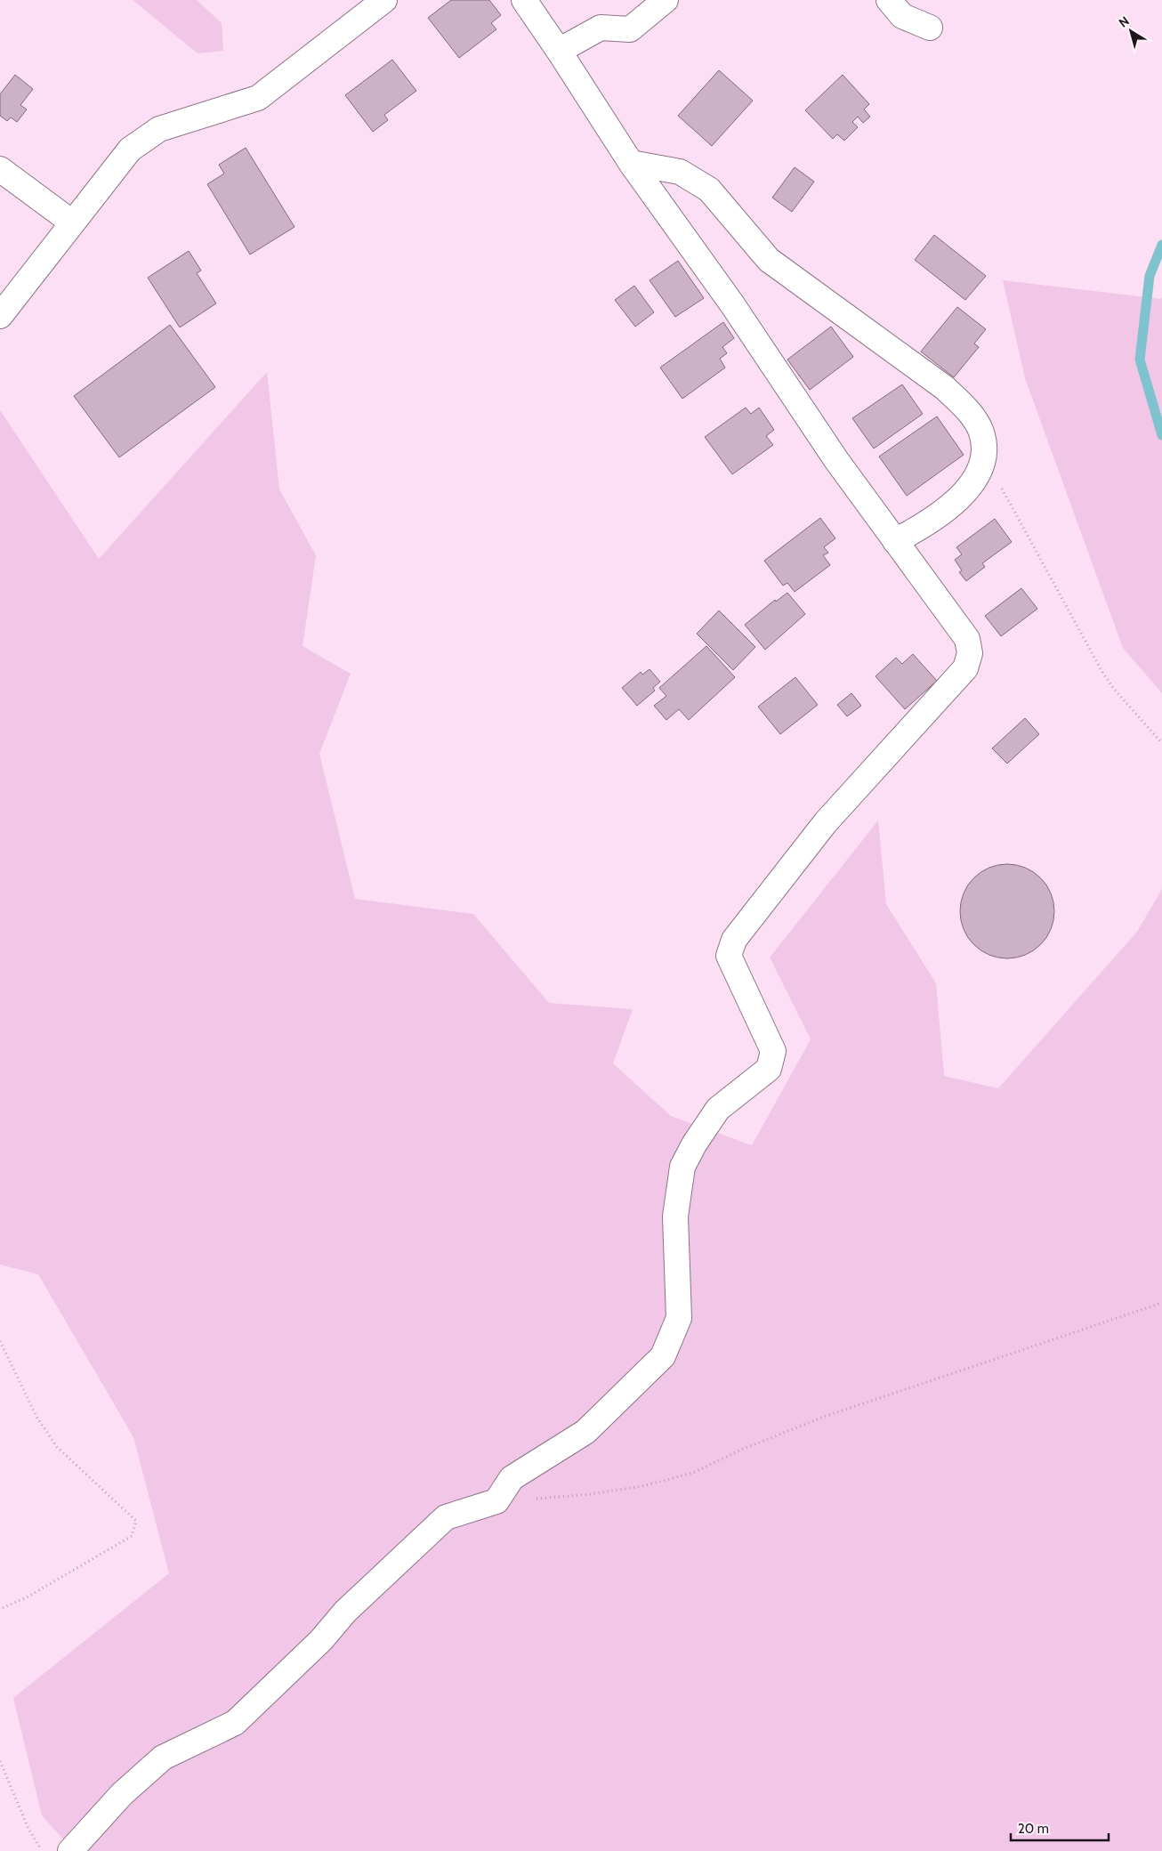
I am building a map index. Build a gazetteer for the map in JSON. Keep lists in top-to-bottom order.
{
  "scale_bar": "20 m",
  "north": "top left"
}
